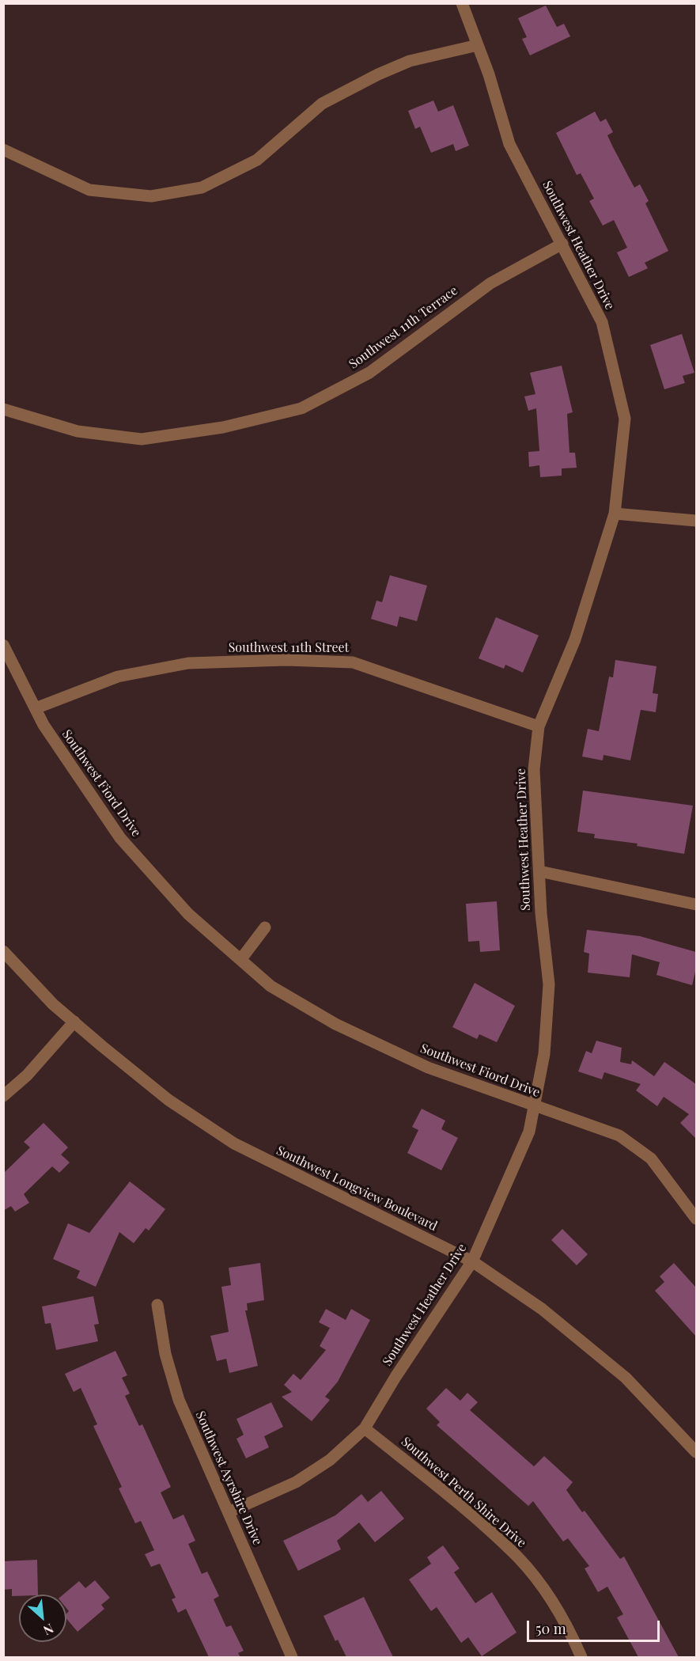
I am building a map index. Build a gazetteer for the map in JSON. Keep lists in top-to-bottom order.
{
  "streets": {
    "street": [
      "Southwest Heather Drive",
      "Southwest 11th Terrace",
      "Southwest 11th Street",
      "Southwest Fiord Drive",
      "Southwest Longview Boulevard",
      "Southwest Ayrshire Drive",
      "Southwest Perth Shire Drive"
    ]
  },
  "crossings": [
    ["Southwest Heather Drive", "Southwest 11th Terrace"],
    ["Southwest Heather Drive", "Southwest 11th Street"],
    ["Southwest Heather Drive", "Southwest Fiord Drive"],
    ["Southwest Heather Drive", "Southwest Longview Boulevard"],
    ["Southwest Heather Drive", "Southwest Ayrshire Drive"],
    ["Southwest Heather Drive", "Southwest Perth Shire Drive"],
    ["Southwest 11th Street", "Southwest Fiord Drive"]
  ],
  "scale_bar": "50 m",
  "north": "bottom right"
}
